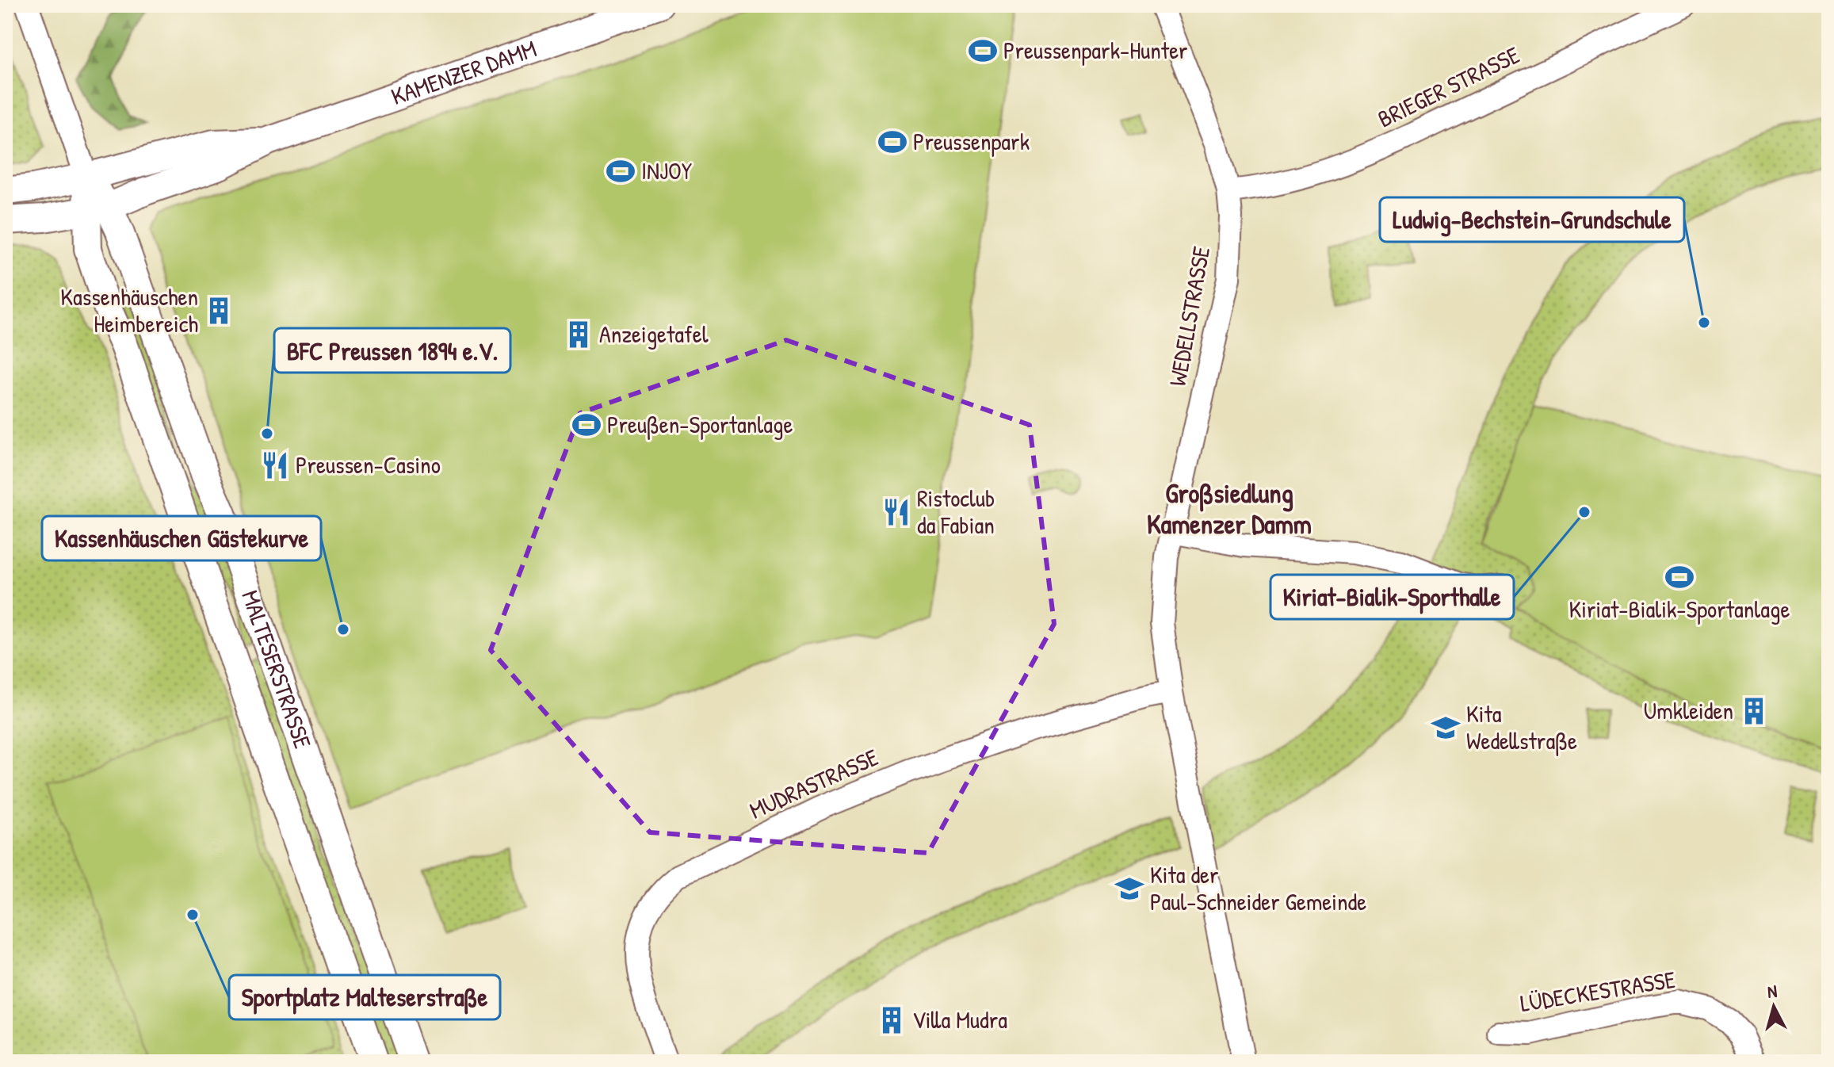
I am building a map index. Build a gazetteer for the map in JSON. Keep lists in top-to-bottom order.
{
  "streets": {
    "main road": ["KAMENZER DAMM", "MALTESERSTRASSE"],
    "street": [
      "BRIEGER STRASSE",
      "WEDELLSTRASSE",
      "MUDRASTRASSE",
      "LÜDECKESTRASSE"
    ]
  },
  "crossings": [
    ["KAMENZER DAMM", "MALTESERSTRASSE"],
    ["BRIEGER STRASSE", "WEDELLSTRASSE"],
    ["WEDELLSTRASSE", "MUDRASTRASSE"]
  ],
  "districts": ["Großsiedlung Kamenzer Damm"],
  "places": {
    "sports": [
      "Preussenpark-Hunter",
      "Preussenpark",
      "INJOY",
      "Preußen-Sportanlage",
      "Kiriat-Bialik-Sportanlage"
    ],
    "building": [
      "Kassenhäuschen Heimbereich",
      "Anzeigetafel",
      "Umkleiden",
      "Villa Mudra"
    ],
    "other": [
      "Ludwig-Bechstein-Grundschule",
      "BFC Preussen 1894 e.V.",
      "Kiriat-Bialik-Sporthalle",
      "Kassenhäuschen Gästekurve",
      "Sportplatz Malteserstraße"
    ],
    "restaurant": ["Preussen-Casino", "Ristoclub da Fabian"],
    "school or university": ["Kita Wedellstraße", "Kita der Paul-Schneider Gemeinde"]
  },
  "north": "top"
}
